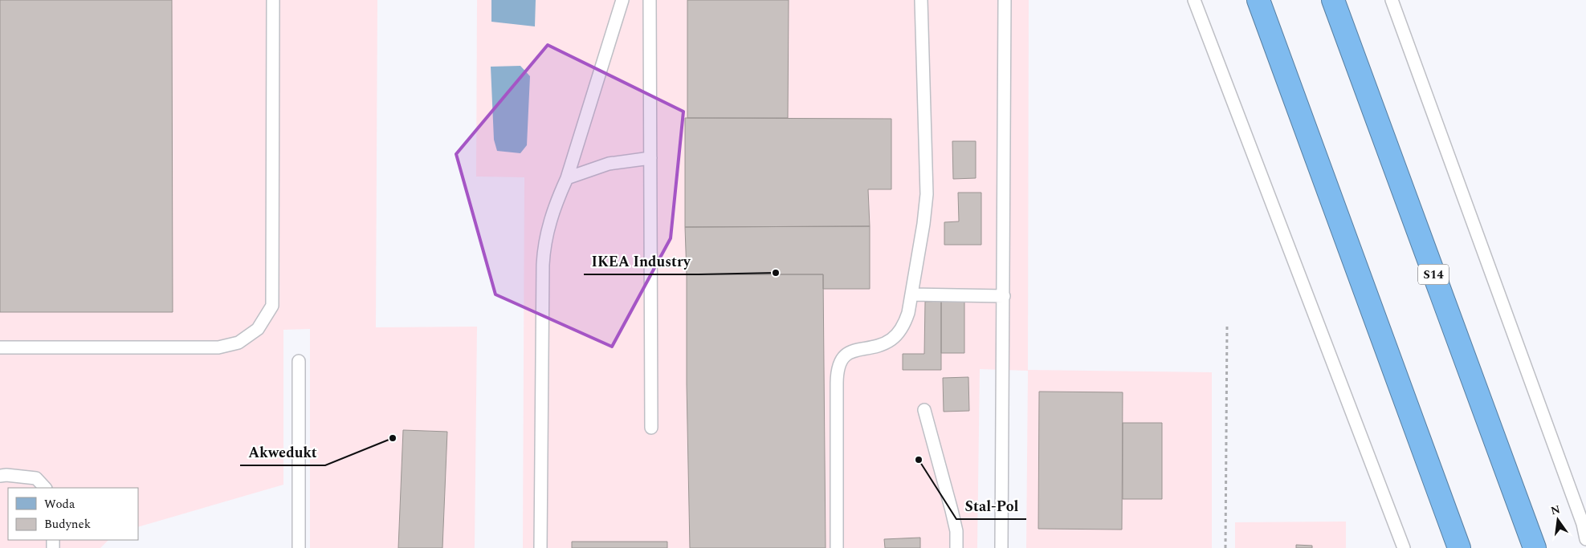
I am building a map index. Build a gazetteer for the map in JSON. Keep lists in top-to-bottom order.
{
  "streets": {
    "highway": ["S14"]
  },
  "places": ["IKEA Industry", "Akwedukt", "Stal-Pol"],
  "legend": ["Woda", "Budynek"],
  "north": "top"
}
